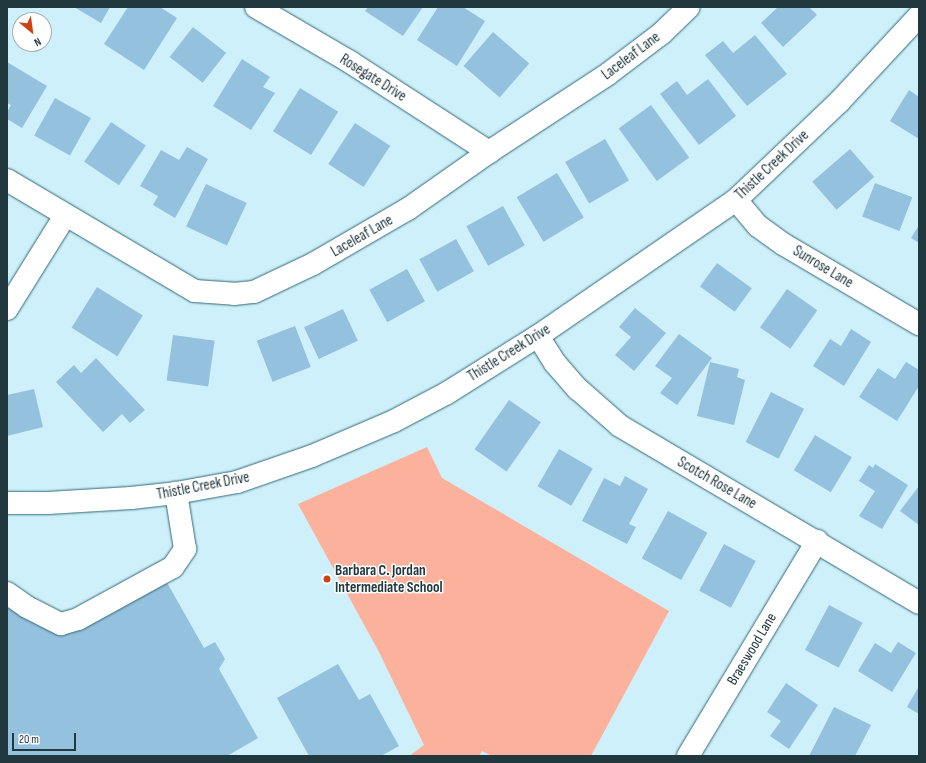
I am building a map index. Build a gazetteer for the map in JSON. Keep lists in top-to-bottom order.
{
  "streets": {
    "street": [
      "Laceleaf Lane",
      "Rosegate Drive",
      "Thistle Creek Drive",
      "Sunrose Lane",
      "Scotch Rose Lane",
      "Braeswood Lane"
    ]
  },
  "crossings": [
    ["Laceleaf Lane", "Rosegate Drive"],
    ["Thistle Creek Drive", "Sunrose Lane"],
    ["Thistle Creek Drive", "Scotch Rose Lane"],
    ["Scotch Rose Lane", "Braeswood Lane"]
  ],
  "places": ["Barbara C. Jordan Intermediate School"],
  "scale_bar": "20 m",
  "north": "bottom right"
}
